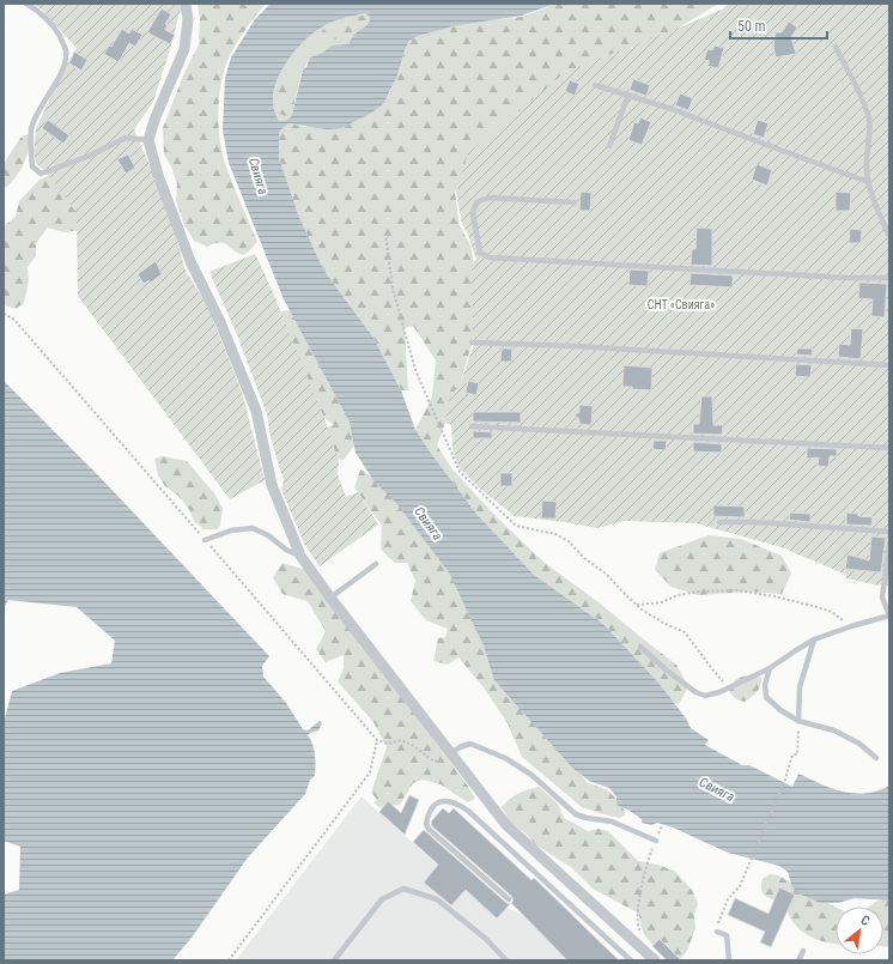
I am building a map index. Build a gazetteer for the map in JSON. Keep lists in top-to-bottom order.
{
  "water": ["Свияга"],
  "parks": ["СНТ «Свияга»"],
  "scale_bar": "50 m",
  "north": "top right"
}
